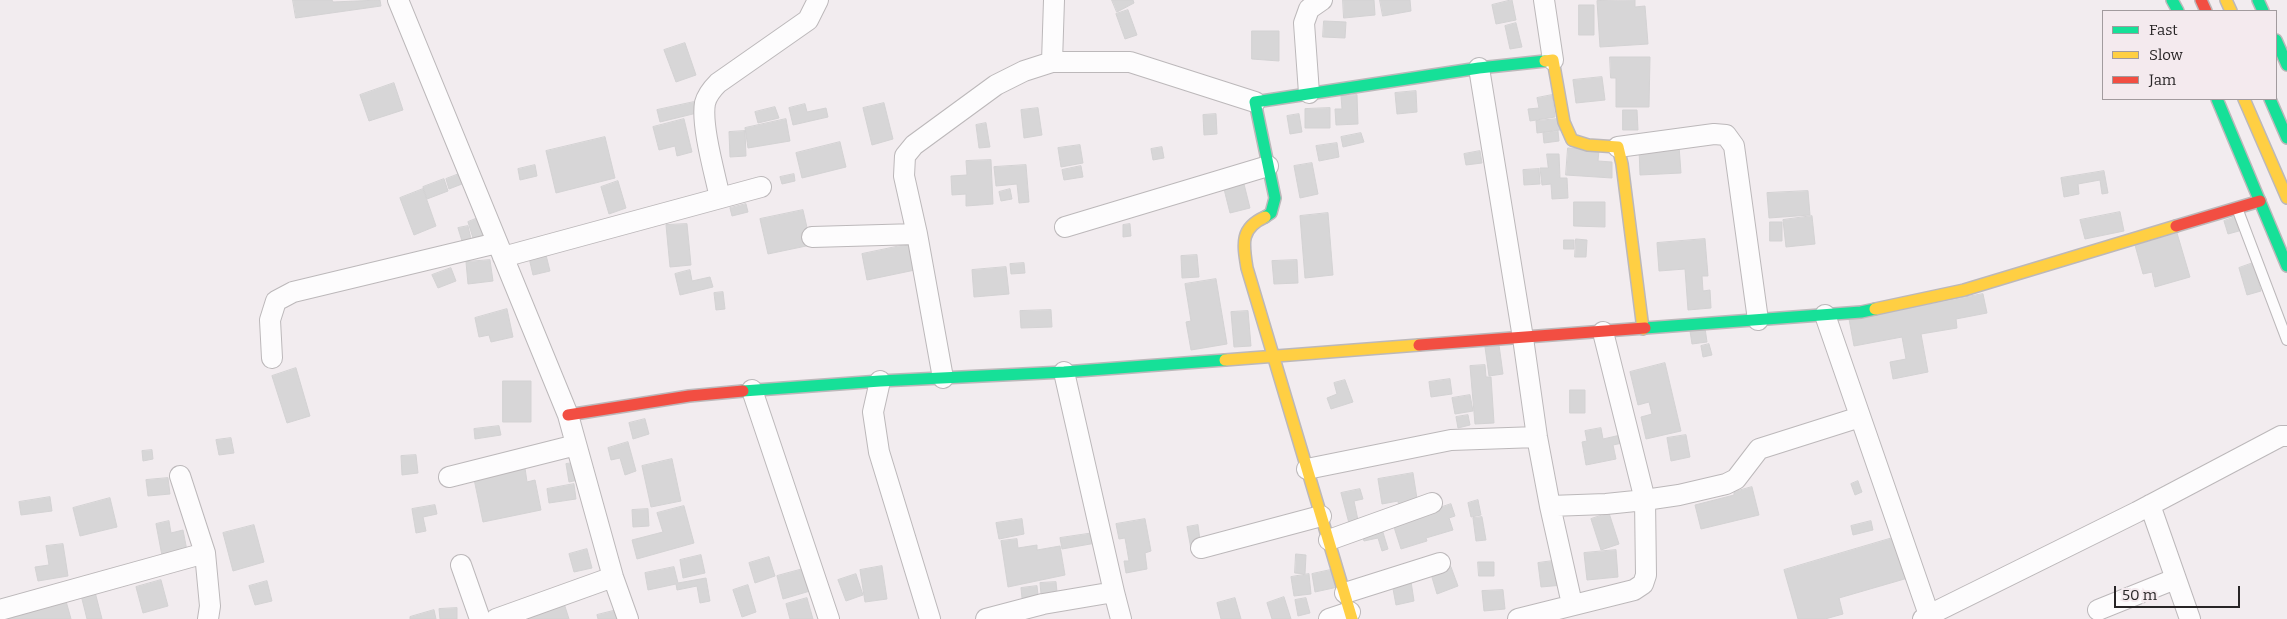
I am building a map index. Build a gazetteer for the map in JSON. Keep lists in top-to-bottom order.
{
  "legend": ["Fast", "Slow", "Jam"],
  "scale_bar": "50 m"
}
